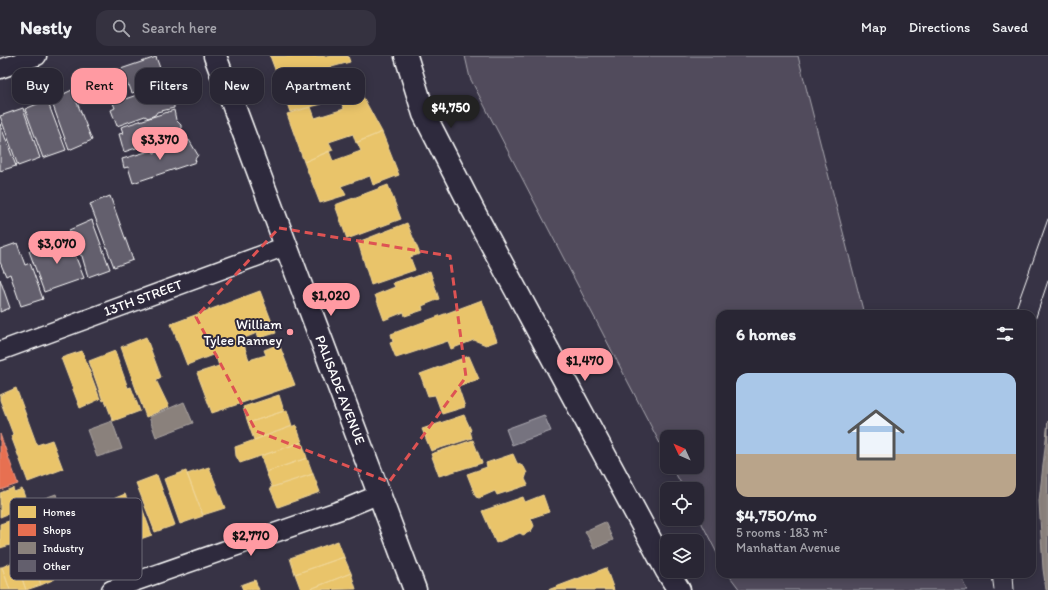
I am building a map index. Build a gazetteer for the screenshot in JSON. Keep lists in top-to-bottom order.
{
  "streets": {
    "main road": ["PALISADE AVENUE"],
    "street": ["13TH STREET"]
  },
  "crossings": [
    ["13TH STREET", "PALISADE AVENUE"]
  ],
  "places": ["William Tylee Ranney"],
  "legend": [
    "Homes",
    "Shops",
    "Industry",
    "Other"
  ],
  "north": "top left",
  "page": {
    "header": "Nestly",
    "search": "Search here",
    "nav": ["Map", "Directions", "Saved"],
    "chip": [
      "Buy",
      "Rent",
      "Filters",
      "New",
      "Apartment"
    ],
    "price": [
      "$4,750",
      "$3,370",
      "$3,070",
      "$1,020",
      "$1,470",
      "$2,770"
    ],
    "heading": "6 homes",
    "list": [
      {
        "name": "$4,750/mo",
        "note": "5 rooms · 183 m² · Manhattan Avenue"
      }
    ]
  }
}
